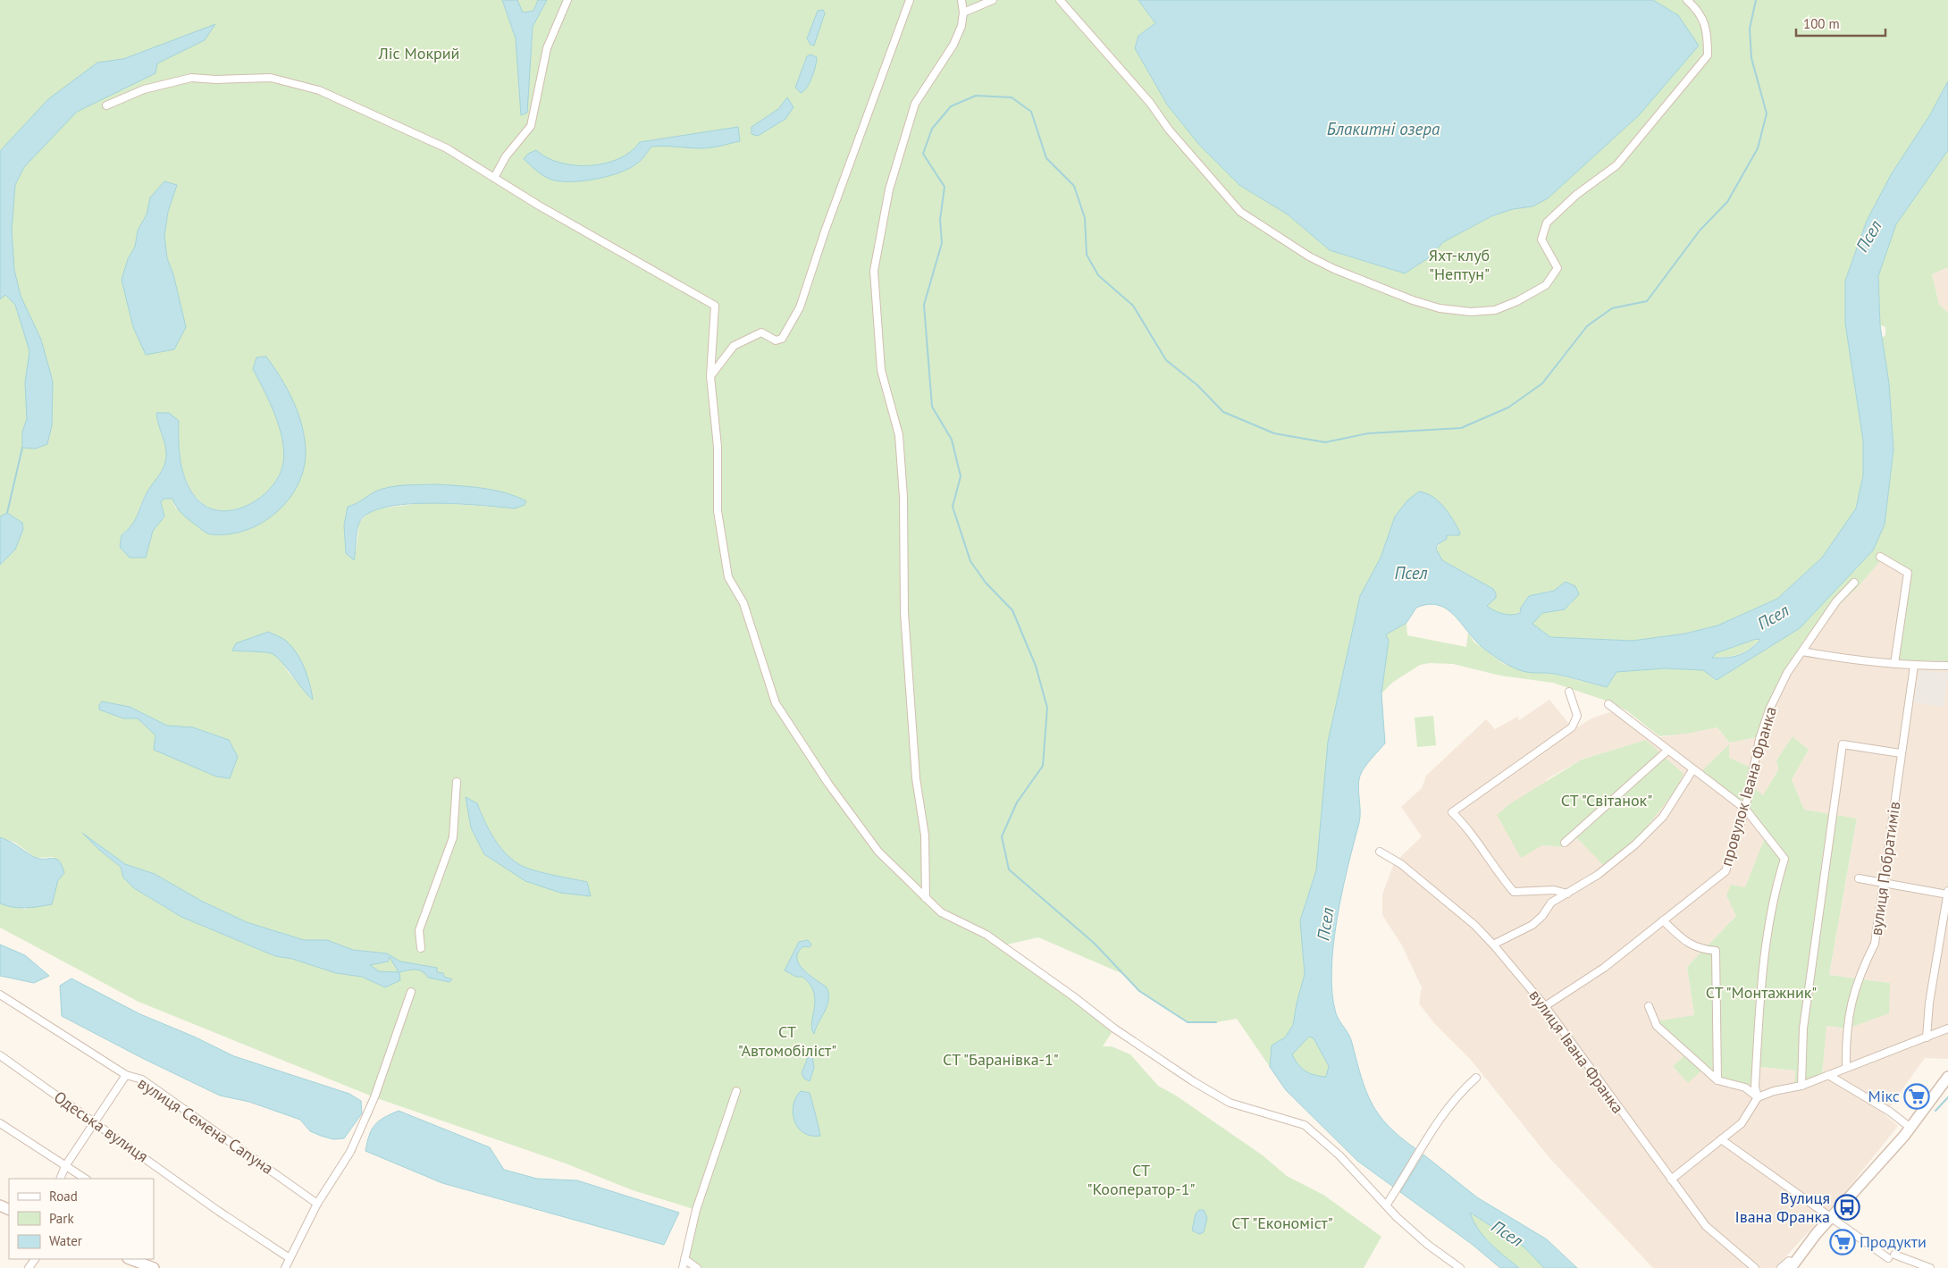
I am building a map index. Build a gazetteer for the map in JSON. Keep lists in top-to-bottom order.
{
  "streets": {
    "street": [
      "провулок Івана Франка",
      "вулиця Побратимів",
      "вулиця Івана Франка",
      "вулиця Семена Сапуна",
      "Одеська вулиця"
    ]
  },
  "crossings": [
    ["провулок Івана Франка", "вулиця Івана Франка"]
  ],
  "water": ["Блакитні озера", "Псел"],
  "parks": [
    "Ліс Мокрий",
    "Яхт-клуб \"Нептун\"",
    "СТ \"Світанок\"",
    "СТ \"Монтажник\"",
    "СТ \"Автомобіліст\"",
    "СТ \"Баранівка-1\"",
    "СТ \"Кооператор-1\"",
    "СТ \"Економіст\""
  ],
  "places": {
    "supermarket": ["Мікс", "Продукти"],
    "bus stop": ["Вулиця Івана Франка"]
  },
  "legend": ["Road", "Park", "Water"],
  "scale_bar": "100 m"
}
